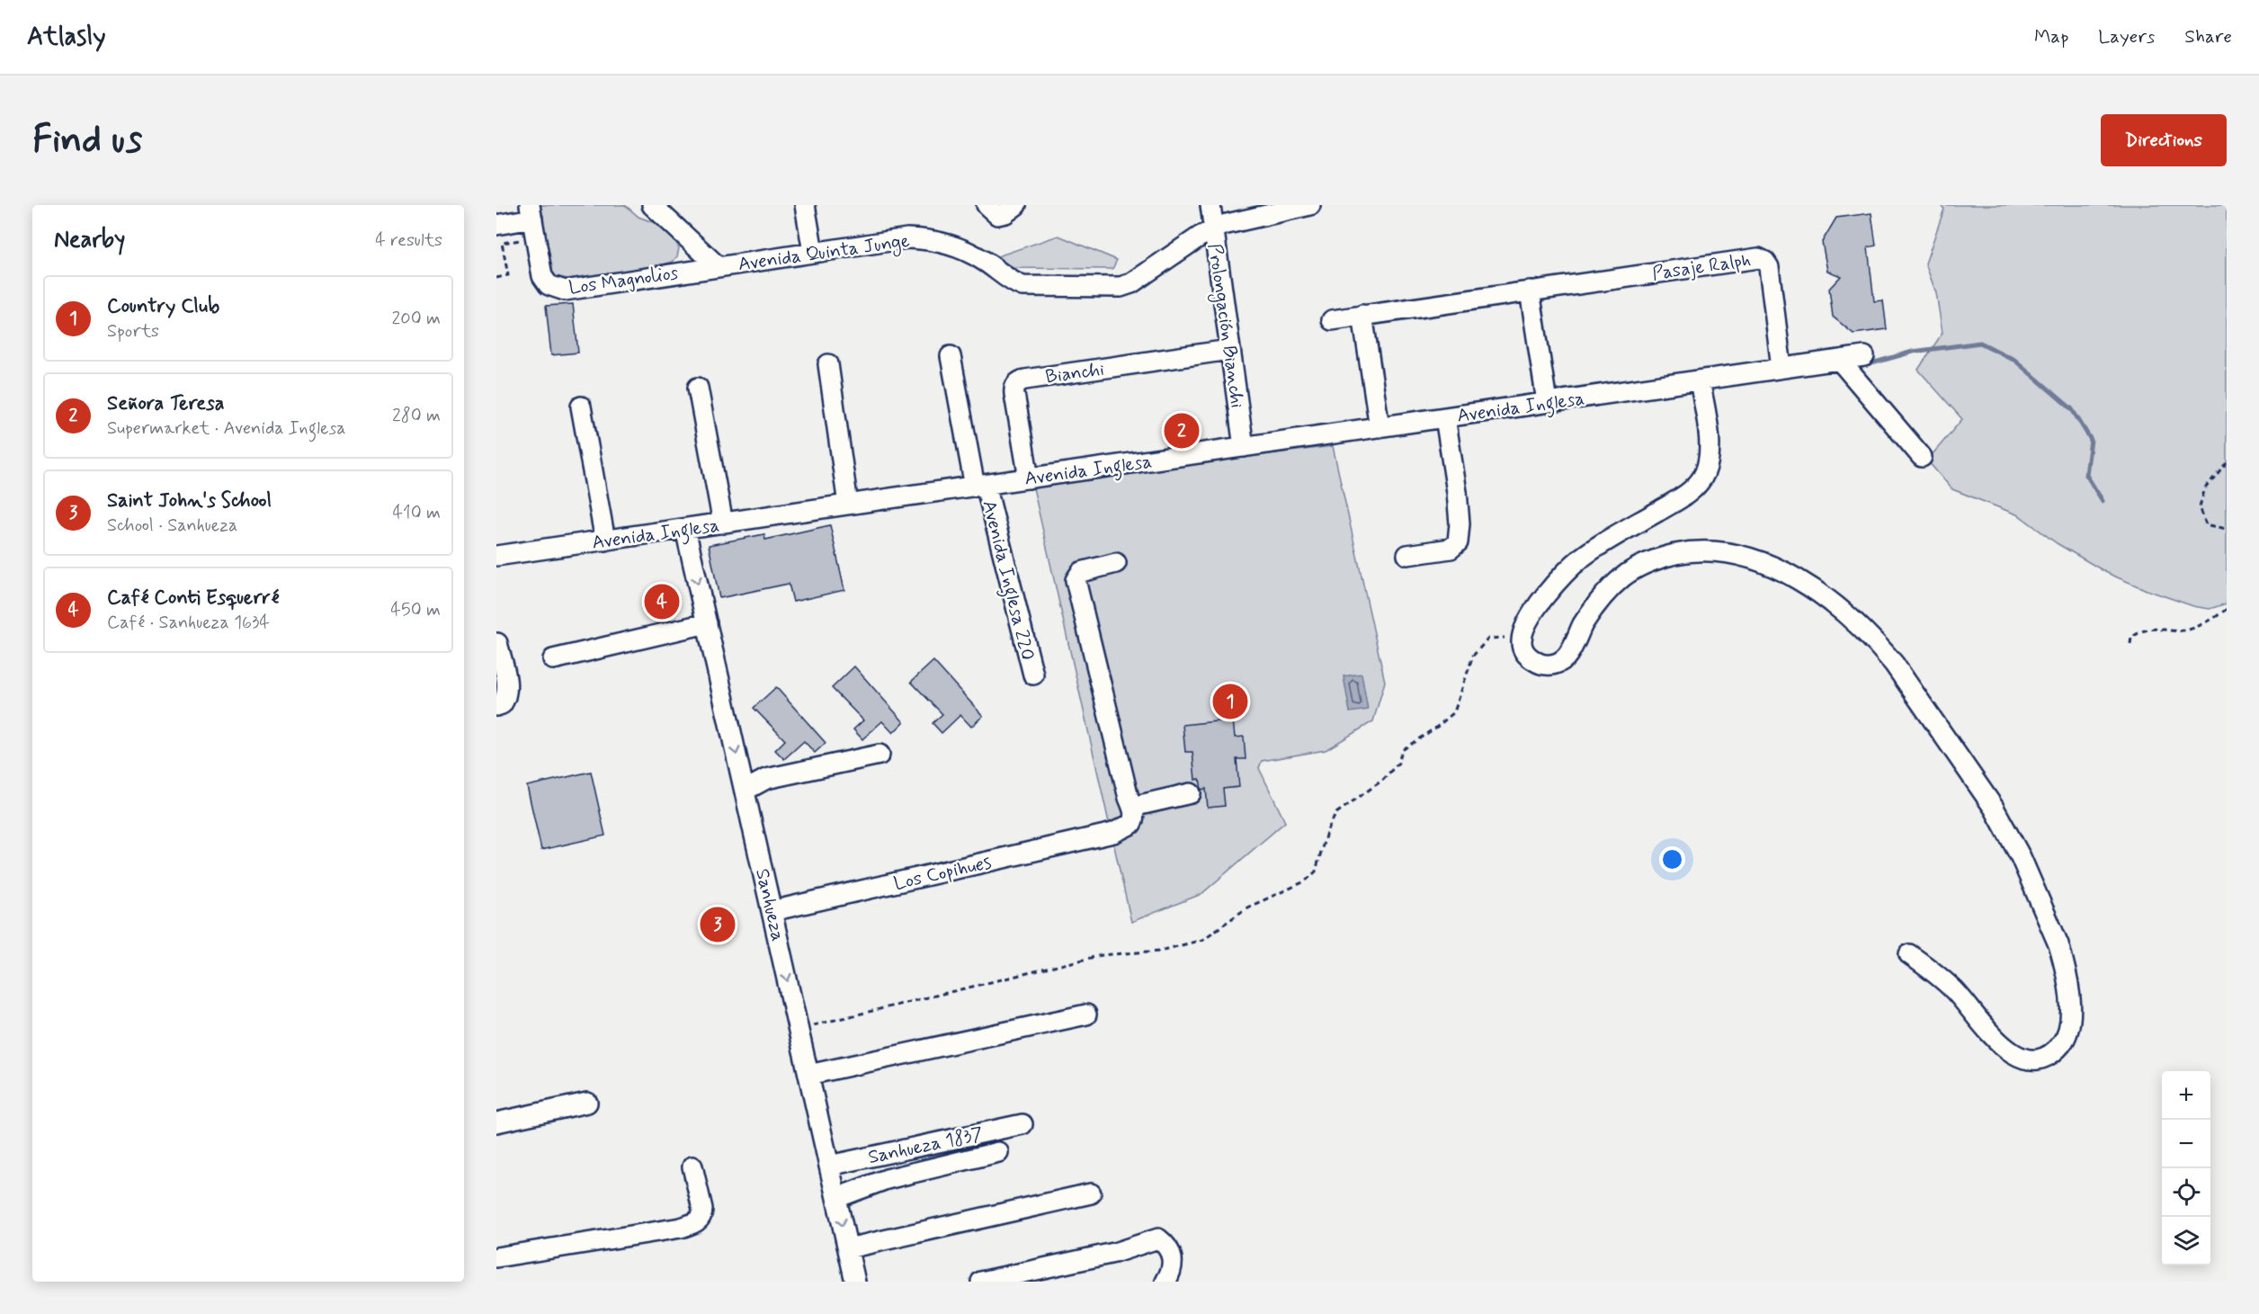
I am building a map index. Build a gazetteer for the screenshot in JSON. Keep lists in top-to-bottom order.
{
  "streets": {
    "street": [
      "Avenida Quinta Junge",
      "Pasaje Ralph",
      "Los Magnolios",
      "Prolongación Bianchi",
      "Bianchi",
      "Avenida Inglesa",
      "Avenida Inglesa 220",
      "Los Copihues",
      "Sanhueza",
      "Sanhueza 1837"
    ]
  },
  "crossings": [
    ["Avenida Quinta Junge", "Los Magnolios"],
    ["Avenida Quinta Junge", "Prolongación Bianchi"],
    ["Pasaje Ralph", "Avenida Inglesa"],
    ["Prolongación Bianchi", "Bianchi"],
    ["Prolongación Bianchi", "Avenida Inglesa"],
    ["Bianchi", "Avenida Inglesa"],
    ["Avenida Inglesa", "Avenida Inglesa 220"],
    ["Avenida Inglesa", "Sanhueza"],
    ["Los Copihues", "Sanhueza"],
    ["Sanhueza", "Sanhueza 1837"]
  ],
  "one_way": ["Sanhueza"],
  "page": {
    "header": "Atlasly",
    "nav": ["Map", "Layers", "Share"],
    "buttons": "Directions",
    "title": "Find us",
    "heading": ["Nearby", "4 results"],
    "list": [
      {
        "mark": "1",
        "name": "Country Club",
        "note": "Sports",
        "value": "200 m"
      },
      {
        "mark": "2",
        "name": "Señora Teresa",
        "note": "Supermarket · Avenida Inglesa",
        "value": "280 m"
      },
      {
        "mark": "3",
        "name": "Saint John's School",
        "note": "School · Sanhueza",
        "value": "410 m"
      },
      {
        "mark": "4",
        "name": "Café Conti Esquerré",
        "note": "Café · Sanhueza 1634",
        "value": "450 m"
      }
    ],
    "pins": [
      "2",
      "4",
      "1",
      "3"
    ],
    "map_buttons": ["+", "−"]
  }
}
